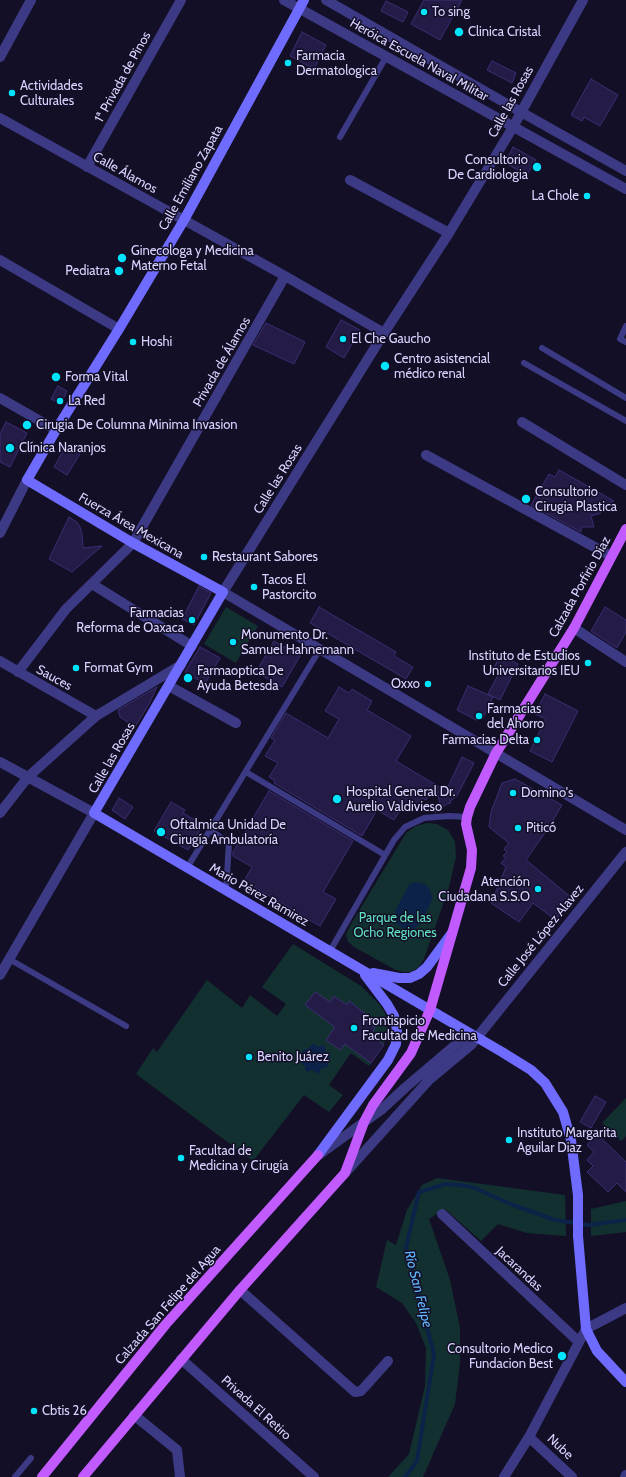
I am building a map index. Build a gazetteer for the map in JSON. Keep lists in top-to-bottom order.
{
  "streets": {
    "main road": [
      "Calle las Rosas",
      "Calle Emiliano Zapata",
      "Fuerza Área Mexicana",
      "Calzada Porfirio Díaz",
      "Mario Pérez Ramirez",
      "Calzada San Felipe del Agua"
    ],
    "street": [
      "Heróica Escuela Naval Militar",
      "1ª Privada de Pinos",
      "Calle Álamos",
      "Privada de Álamos",
      "Sauces",
      "Calle José López Alavez",
      "Jacarandas",
      "Privada El Retiro",
      "Nube"
    ]
  },
  "crossings": [
    ["Heróica Escuela Naval Militar", "Calle las Rosas"],
    ["Heróica Escuela Naval Militar", "Calle Emiliano Zapata"],
    ["1ª Privada de Pinos", "Calle Álamos"],
    ["Calle las Rosas", "Calle Álamos"],
    ["Calle las Rosas", "Fuerza Área Mexicana"],
    ["Calle las Rosas", "Mario Pérez Ramirez"],
    ["Calle Álamos", "Calle Emiliano Zapata"],
    ["Calle Álamos", "Privada de Álamos"],
    ["Calle Emiliano Zapata", "Fuerza Área Mexicana"],
    ["Privada de Álamos", "Fuerza Área Mexicana"],
    ["Privada de Álamos", "Sauces"],
    ["Calzada Porfirio Díaz", "Mario Pérez Ramirez"],
    ["Calzada Porfirio Díaz", "Calle José López Alavez"],
    ["Mario Pérez Ramirez", "Calle José López Alavez"]
  ],
  "water": ["Río San Felipe"],
  "parks": ["Parque de las Ocho Regiones"],
  "places": [
    "To sing",
    "Clinica Cristal",
    "Farmacia Dermatologica",
    "Actividades Culturales",
    "Consultorio De Cardiologia",
    "La Chole",
    "Ginecologa y Medicina Materno Fetal",
    "Pediatra",
    "El Che Gaucho",
    "Hoshi",
    "Centro asistencial médico renal",
    "Forma Vital",
    "La Red",
    "Cirugia De Columna Minima Invasion",
    "Clínica Naranjos",
    "Consultorio Cirugia Plastica",
    "Restaurant Sabores",
    "Tacos El Pastorcito",
    "Farmacias Reforma de Oaxaca",
    "Monumento Dr. Samuel Hahnemann",
    "Instituto de Estudios Universitarios IEU",
    "Format Gym",
    "Farmaoptica De Ayuda Betesda",
    "Oxxo",
    "Farmacias del Ahorro",
    "Farmacias Delta",
    "Domino's",
    "Hospital General Dr. Aurelio Valdivieso",
    "Piticó",
    "Oftalmica Unidad De Cirugía Ambulatoría",
    "Atención Ciudadana S.S.O",
    "Frontispicio Facultad de Medicina",
    "Benito Juárez",
    "Instituto Margarita Aguilar Diaz",
    "Facultad de Medicina y Cirugía",
    "Consultorio Medico Fundacion Best",
    "Cbtis 26"
  ]
}
